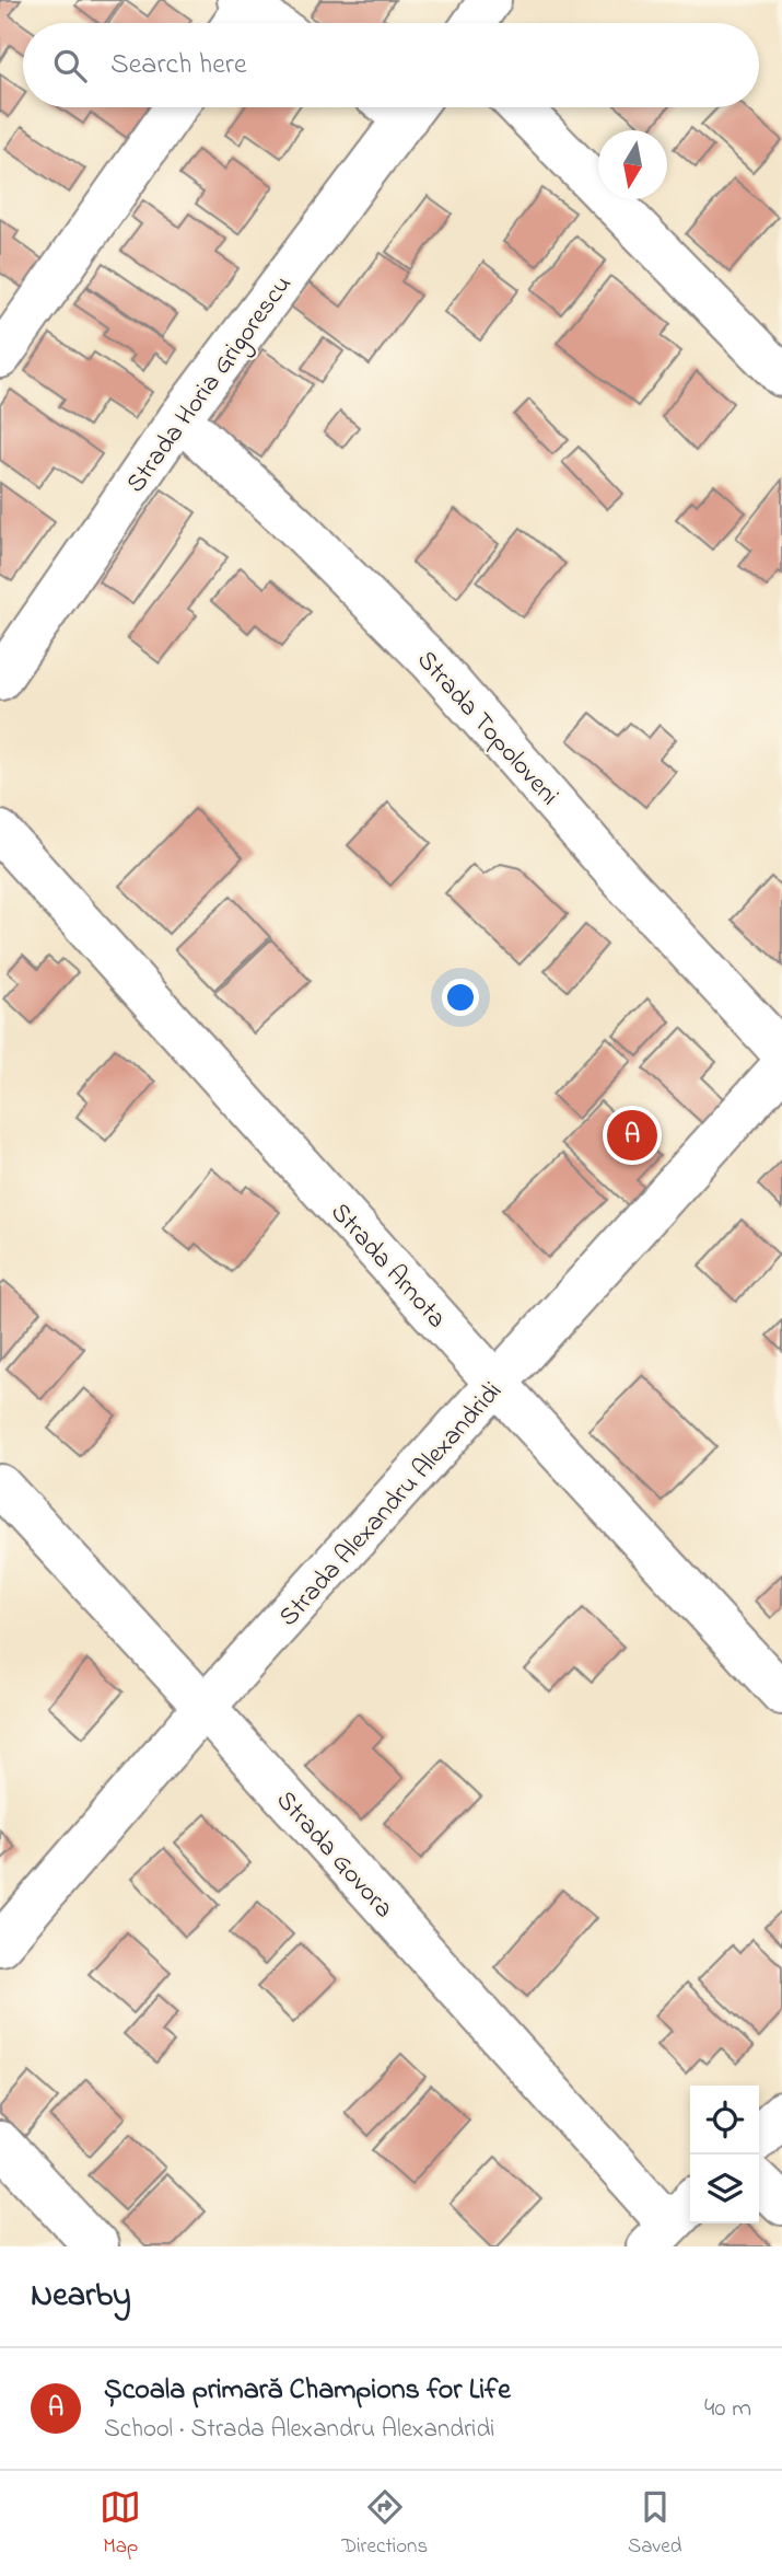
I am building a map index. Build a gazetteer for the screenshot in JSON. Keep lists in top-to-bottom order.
{
  "streets": {
    "street": [
      "Strada Horia Grigorescu",
      "Strada Topoloveni",
      "Strada Arnota",
      "Strada Alexandru Alexandridi",
      "Strada Govora"
    ]
  },
  "crossings": [
    ["Strada Horia Grigorescu", "Strada Topoloveni"],
    ["Strada Arnota", "Strada Alexandru Alexandridi"],
    ["Strada Alexandru Alexandridi", "Strada Govora"]
  ],
  "north": "bottom",
  "page": {
    "search": "Search here",
    "pins": "A",
    "heading": "Nearby",
    "list": [
      {
        "mark": "A",
        "name": "Școala primară Champions for Life",
        "note": "School · Strada Alexandru Alexandridi",
        "value": "40 m"
      }
    ],
    "nav": ["Map", "Directions", "Saved"]
  }
}
